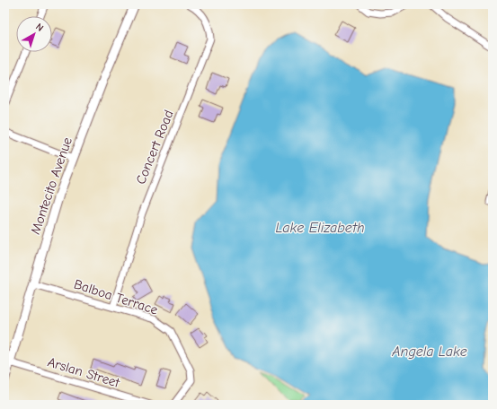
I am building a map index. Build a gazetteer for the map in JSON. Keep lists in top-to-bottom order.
{
  "streets": {
    "street": [
      "Concert Road",
      "Montecito Avenue",
      "Balboa Terrace",
      "Arslan Street"
    ]
  },
  "crossings": [
    ["Concert Road", "Balboa Terrace"],
    ["Montecito Avenue", "Balboa Terrace"],
    ["Montecito Avenue", "Arslan Street"]
  ],
  "water": ["Lake Elizabeth", "Angela Lake"],
  "north": "top right"
}
